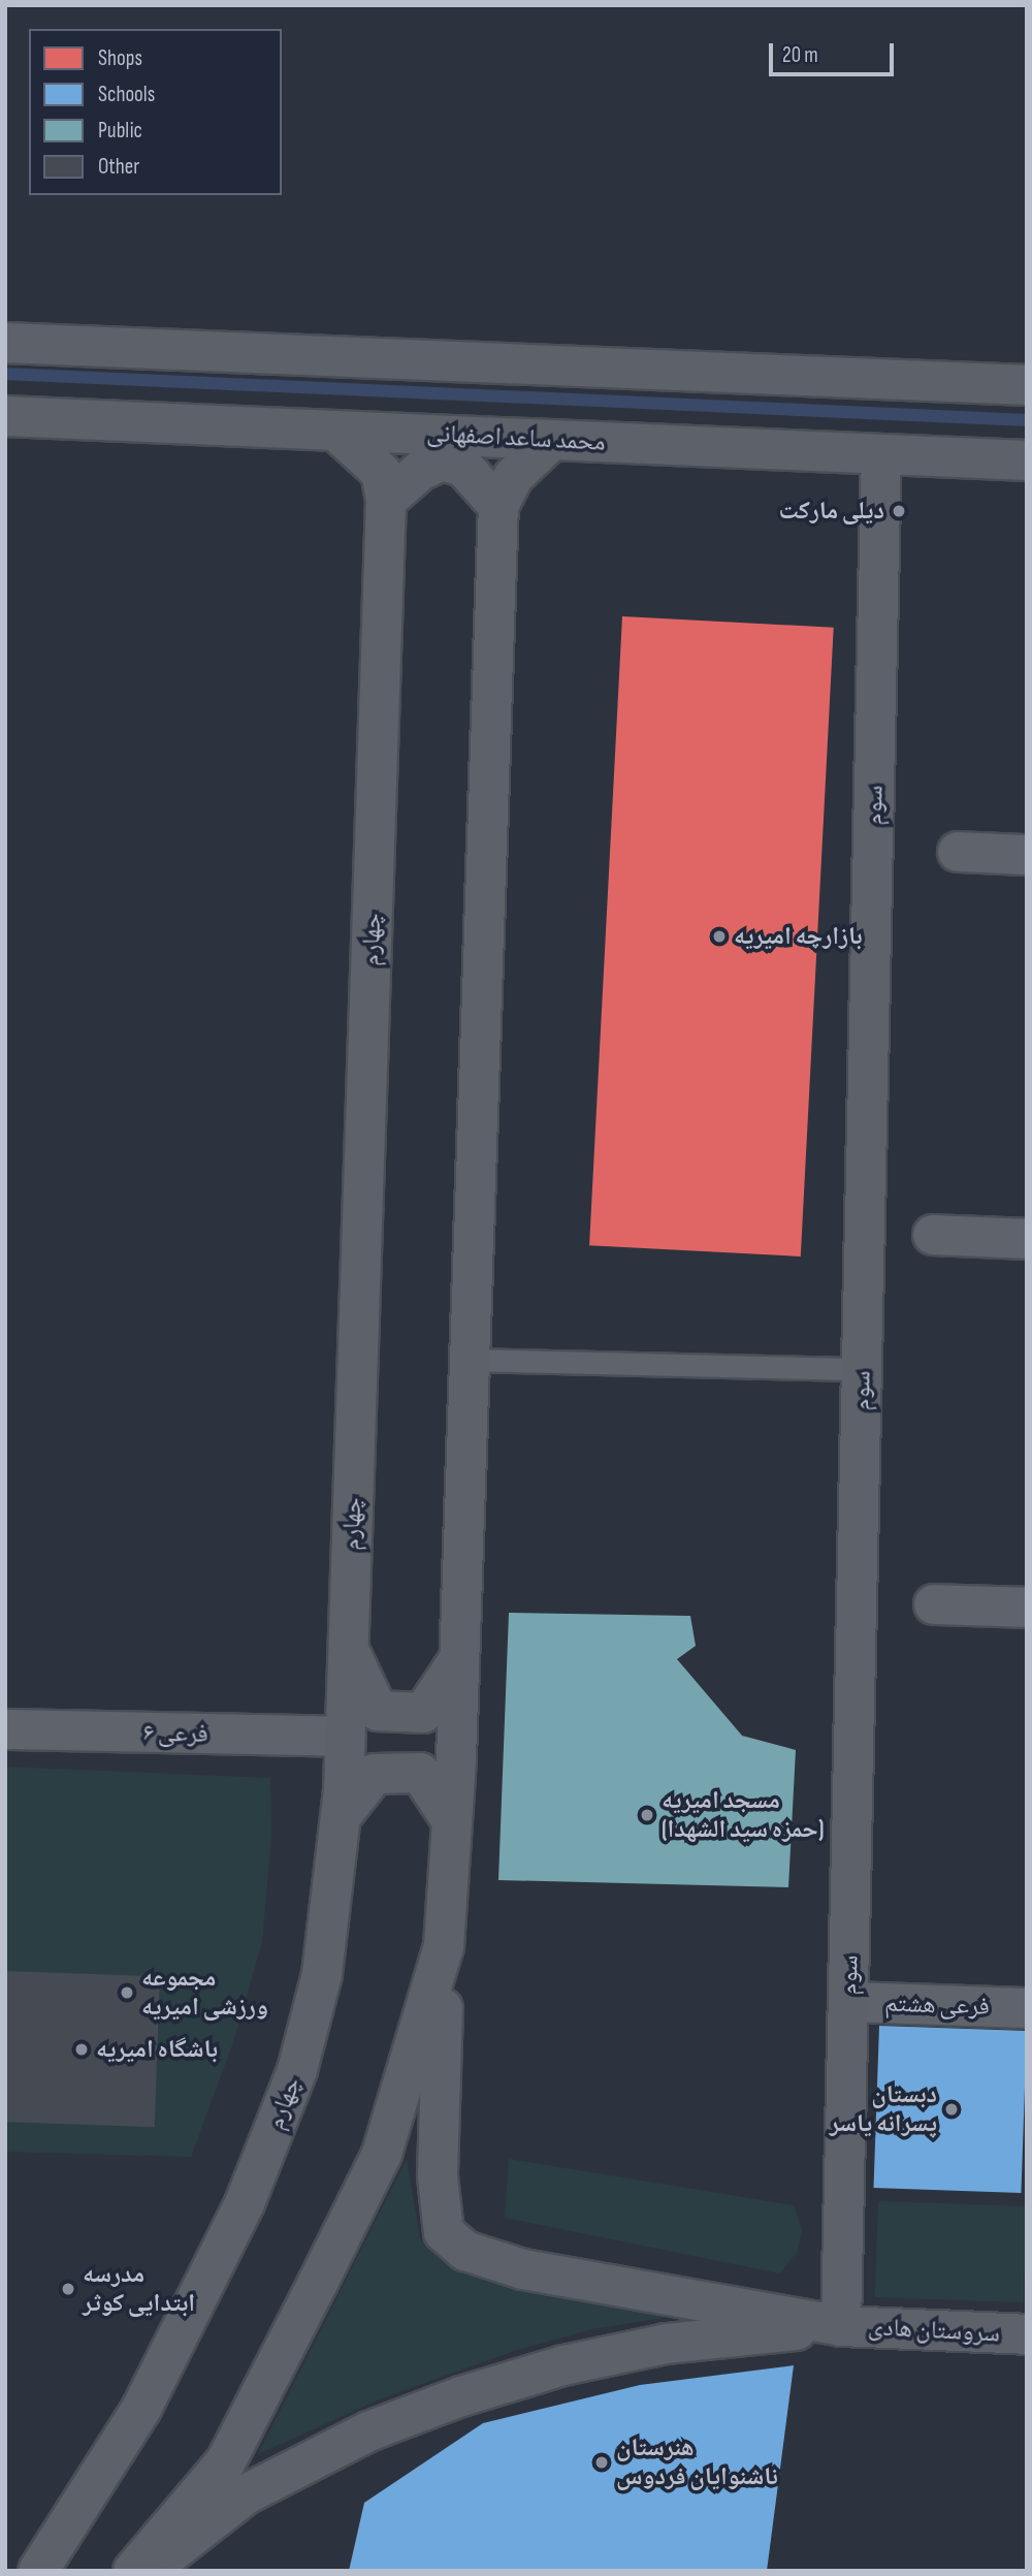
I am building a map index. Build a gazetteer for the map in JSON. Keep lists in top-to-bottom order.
{
  "streets": {
    "street": [
      "محمد ساعد اصفهانی",
      "سوم",
      "چهارم",
      "فرعی ۶",
      "فرعی هشتم",
      "سروستان هادی"
    ]
  },
  "crossings": [
    ["محمد ساعد اصفهانی", "سوم"],
    ["محمد ساعد اصفهانی", "چهارم"],
    ["سوم", "فرعی هشتم"],
    ["سوم", "سروستان هادی"],
    ["چهارم", "فرعی ۶"]
  ],
  "places": [
    "دیلی مارکت",
    "بازارچه امیریه",
    "مسجد امیریه (حمزه سید الشهدا)",
    "مجموعه ورزشی امیریه",
    "باشگاه امیریه",
    "دبستان پسرانه یاسر",
    "مدرسه ابتدایی کوثر",
    "هنرستان ناشنوایان فردوس"
  ],
  "legend": [
    "Shops",
    "Schools",
    "Public",
    "Other"
  ],
  "scale_bar": "20 m"
}
